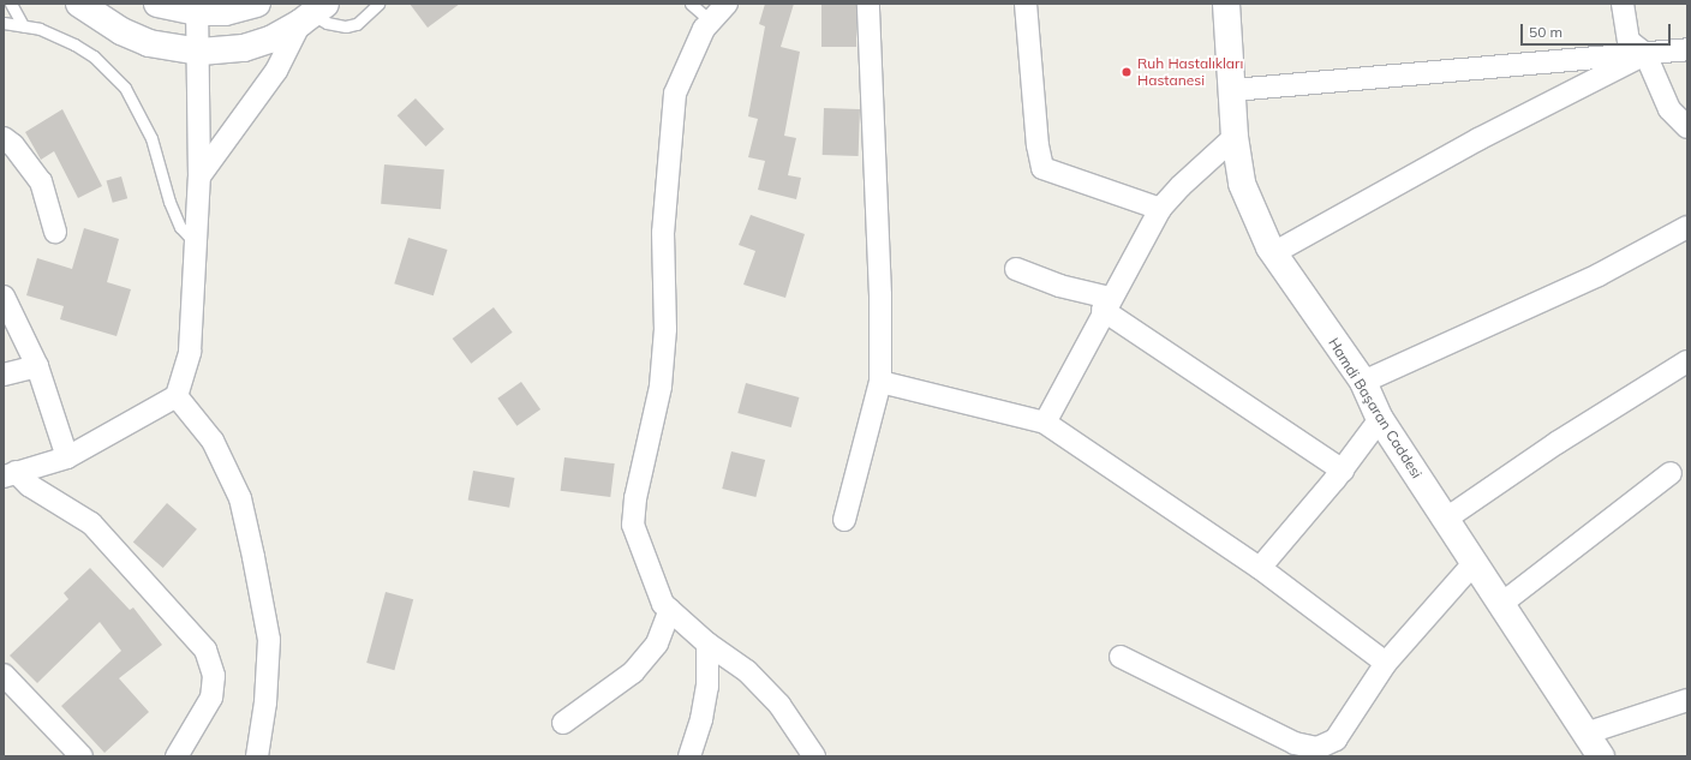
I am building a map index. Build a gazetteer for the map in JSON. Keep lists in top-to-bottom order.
{
  "streets": {
    "street": ["Hamdi Başaran Caddesi"]
  },
  "places": ["Ruh Hastalıkları Hastanesi"],
  "scale_bar": "50 m"
}
